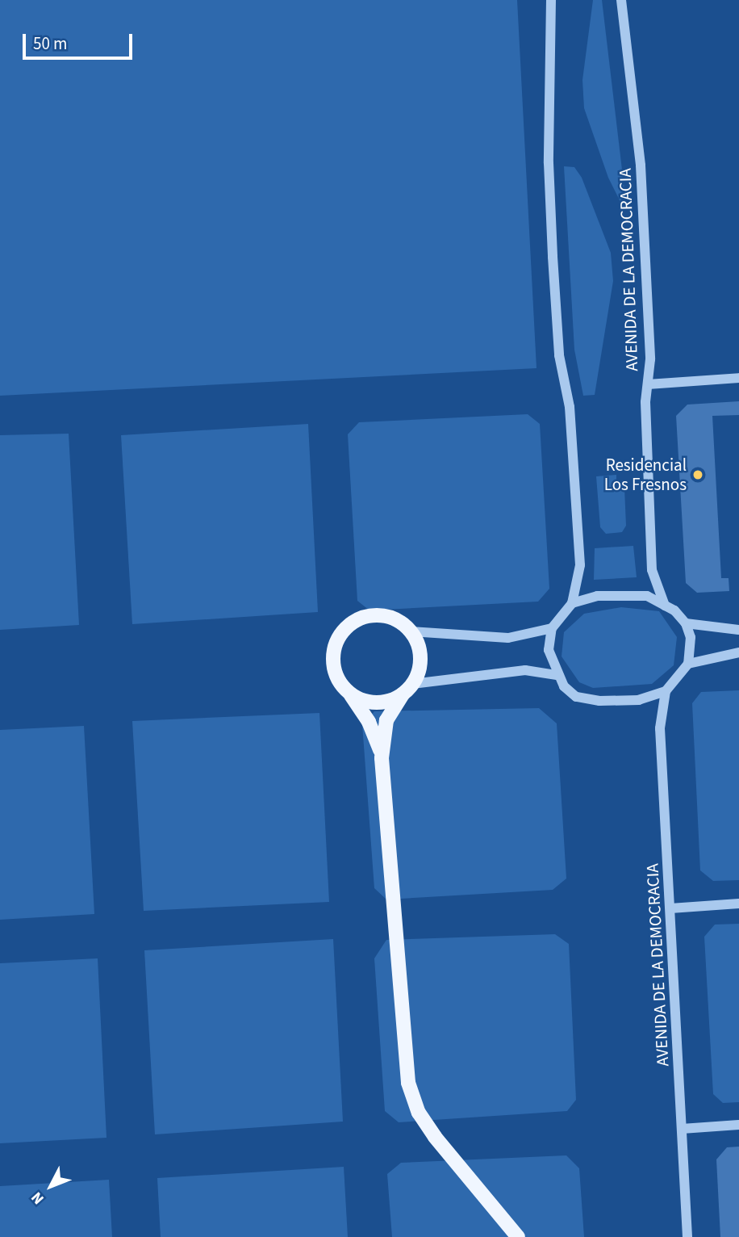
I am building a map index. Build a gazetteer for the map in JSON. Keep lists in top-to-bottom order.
{
  "streets": {
    "street": ["AVENIDA DE LA DEMOCRACIA"]
  },
  "places": ["Residencial Los Fresnos"],
  "scale_bar": "50 m",
  "north": "bottom left"
}
